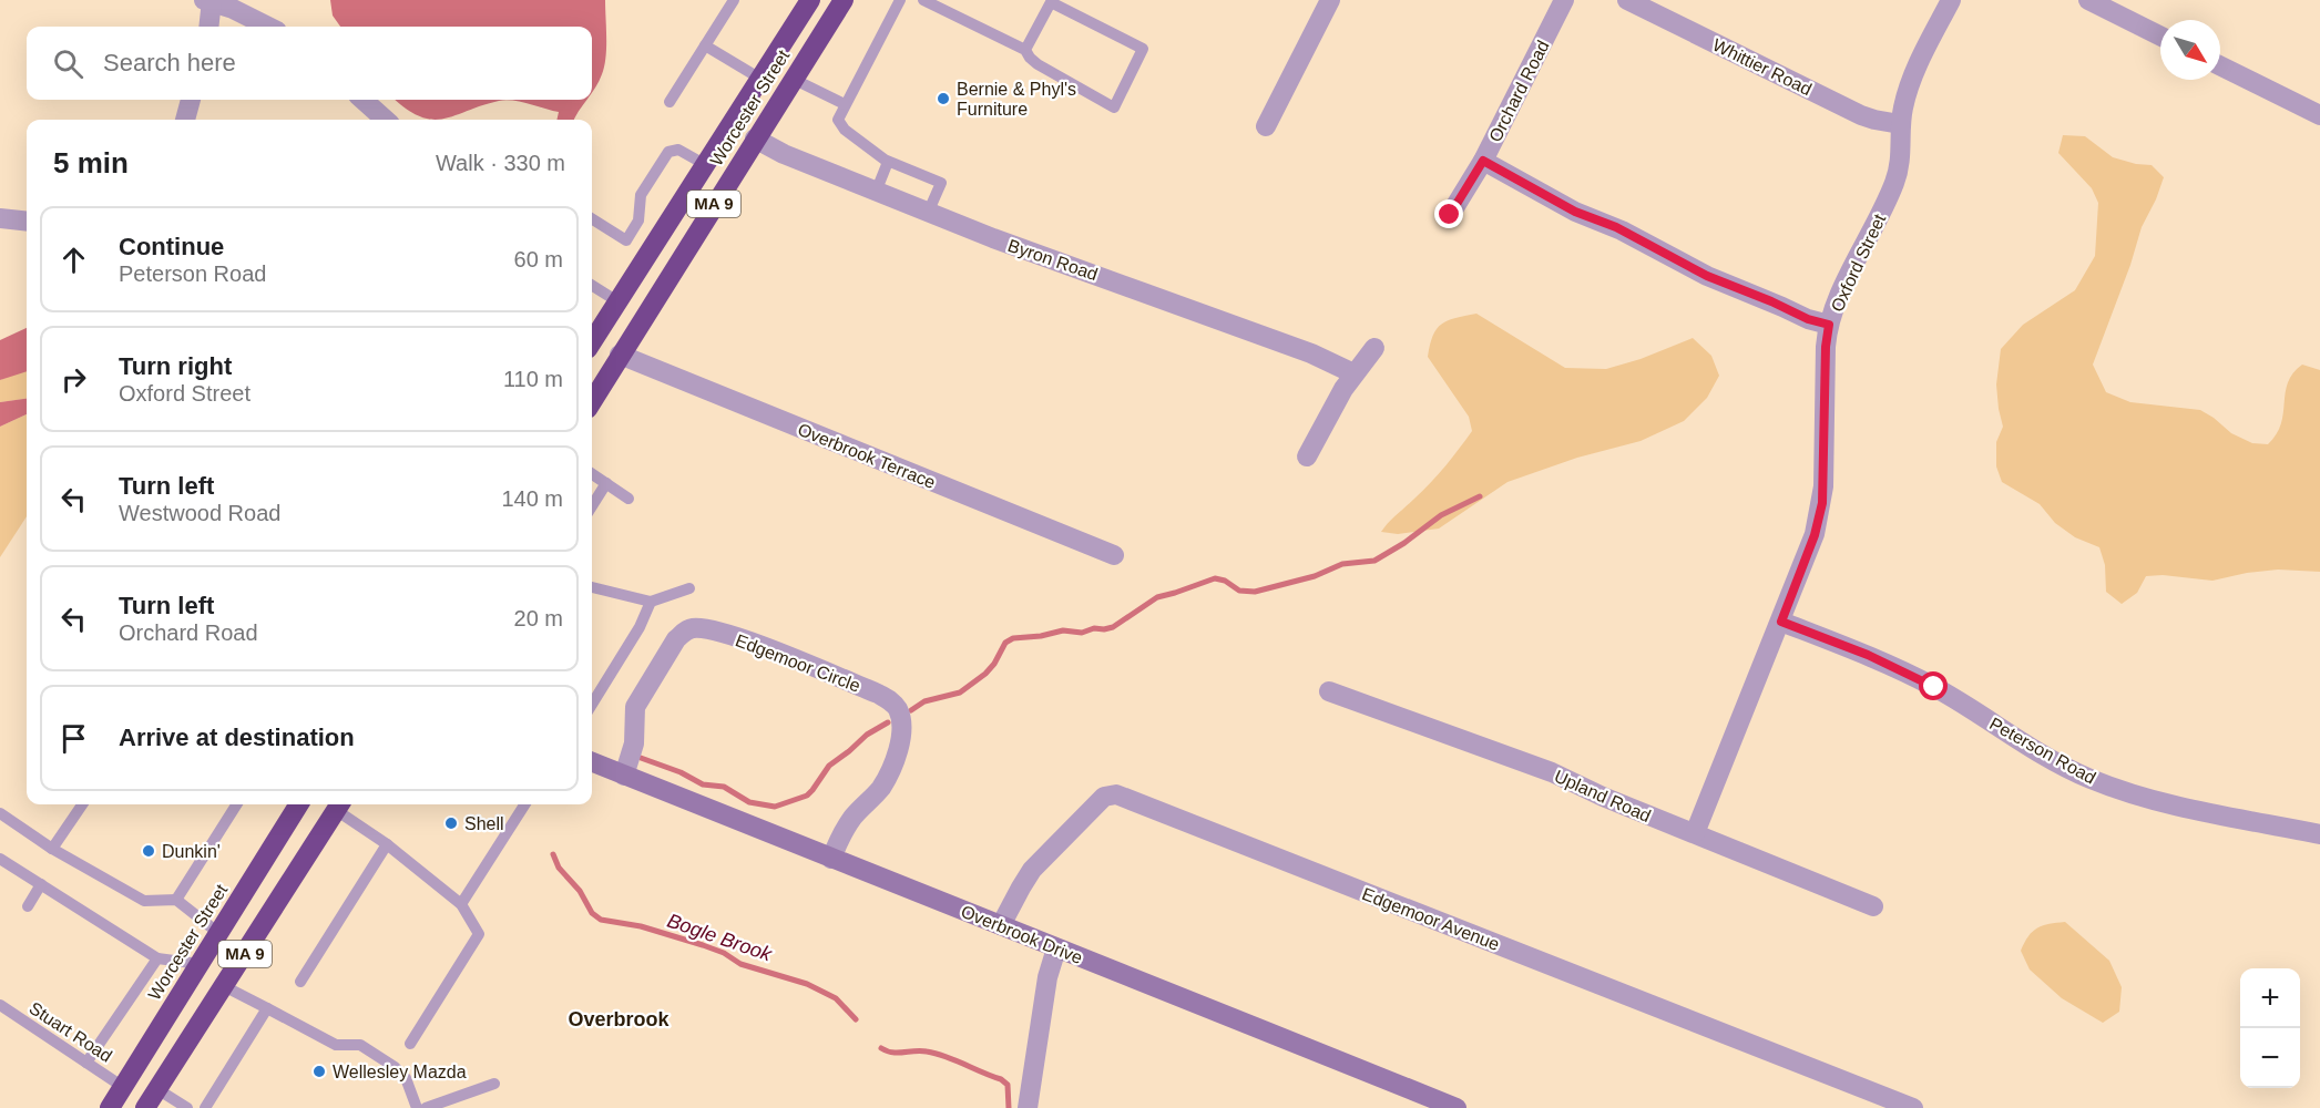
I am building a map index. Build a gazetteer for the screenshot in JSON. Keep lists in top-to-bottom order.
{
  "streets": {
    "highway": ["Worcester Street", "MA 9"],
    "street": [
      "Whittier Road",
      "Orchard Road",
      "Byron Road",
      "Oxford Street",
      "Overbrook Terrace",
      "Edgemoor Circle",
      "Peterson Road",
      "Upland Road",
      "Edgemoor Avenue",
      "Overbrook Drive"
    ],
    "lane": ["Stuart Road"]
  },
  "crossings": [
    ["Whittier Road", "Oxford Street"],
    ["Worcester Street", "Byron Road"],
    ["Worcester Street", "Overbrook Terrace"],
    ["Worcester Street", "Stuart Road"],
    ["Oxford Street", "Peterson Road"],
    ["Oxford Street", "Upland Road"],
    ["Edgemoor Circle", "Overbrook Drive"],
    ["Edgemoor Avenue", "Overbrook Drive"]
  ],
  "districts": ["Overbrook"],
  "water": ["Bogle Brook"],
  "places": [
    "Bernie & Phyl's Furniture",
    "Shell",
    "Dunkin'",
    "Wellesley Mazda"
  ],
  "north": "bottom right",
  "page": {
    "search": "Search here",
    "heading": ["5 min", "Walk · 330 m"],
    "list": [
      ["Continue", "Peterson Road", "60 m"],
      ["Turn right", "Oxford Street", "110 m"],
      ["Turn left", "Westwood Road", "140 m"],
      ["Turn left", "Orchard Road", "20 m"],
      "Arrive at destination"
    ],
    "map_buttons": ["+", "−"]
  }
}
